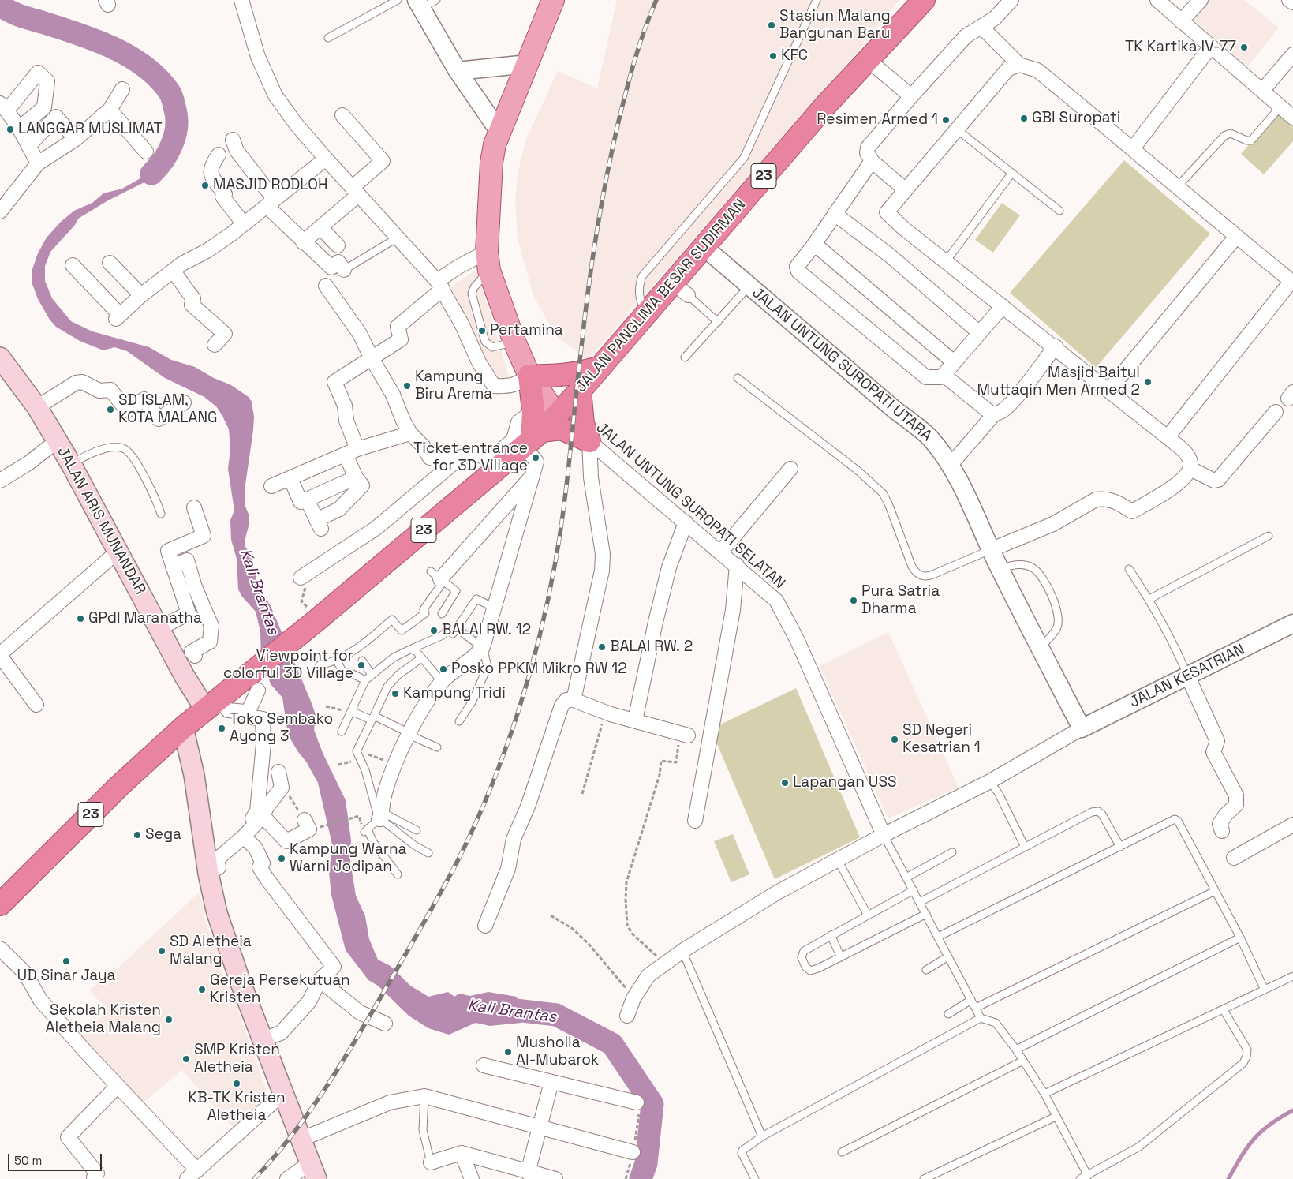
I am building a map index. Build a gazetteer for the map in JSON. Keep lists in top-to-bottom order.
{
  "streets": {
    "highway": ["23", "JALAN PANGLIMA BESAR SUDIRMAN"],
    "main road": ["JALAN ARIS MUNANDAR"],
    "street": ["JALAN UNTUNG SUROPATI UTARA", "JALAN UNTUNG SUROPATI SELATAN", "JALAN KESATRIAN"]
  },
  "crossings": [
    ["23", "JALAN PANGLIMA BESAR SUDIRMAN"],
    ["23", "JALAN UNTUNG SUROPATI SELATAN"],
    ["23", "JALAN ARIS MUNANDAR"],
    ["JALAN PANGLIMA BESAR SUDIRMAN", "JALAN UNTUNG SUROPATI UTARA"],
    ["JALAN PANGLIMA BESAR SUDIRMAN", "JALAN UNTUNG SUROPATI SELATAN"],
    ["JALAN UNTUNG SUROPATI UTARA", "JALAN KESATRIAN"]
  ],
  "water": ["Kali Brantas"],
  "places": [
    "Stasiun Malang Bangunan Baru",
    "TK Kartika IV-77",
    "KFC",
    "GBI Suropati",
    "Resimen Armed 1",
    "LANGGAR MUSLIMAT",
    "MASJID RODLOH",
    "Pertamina",
    "Masjid Baitul Muttaqin Men Armed 2",
    "Kampung Biru Arema",
    "SD ISLAM, KOTA MALANG",
    "Ticket entrance for 3D Village",
    "Pura Satria Dharma",
    "GPdI Maranatha",
    "BALAI RW. 12",
    "BALAI RW. 2",
    "Viewpoint for colorful 3D Village",
    "Posko PPKM Mikro RW 12",
    "Kampung Tridi",
    "Toko Sembako Ayong 3",
    "SD Negeri Kesatrian 1",
    "Lapangan USS",
    "Sega",
    "Kampung Warna Warni Jodipan",
    "SD Aletheia Malang",
    "UD Sinar Jaya",
    "Gereja Persekutuan Kristen",
    "Sekolah Kristen Aletheia Malang",
    "Musholla Al-Mubarok",
    "SMP Kristen Aletheia",
    "KB-TK Kristen Aletheia"
  ],
  "scale_bar": "50 m"
}
